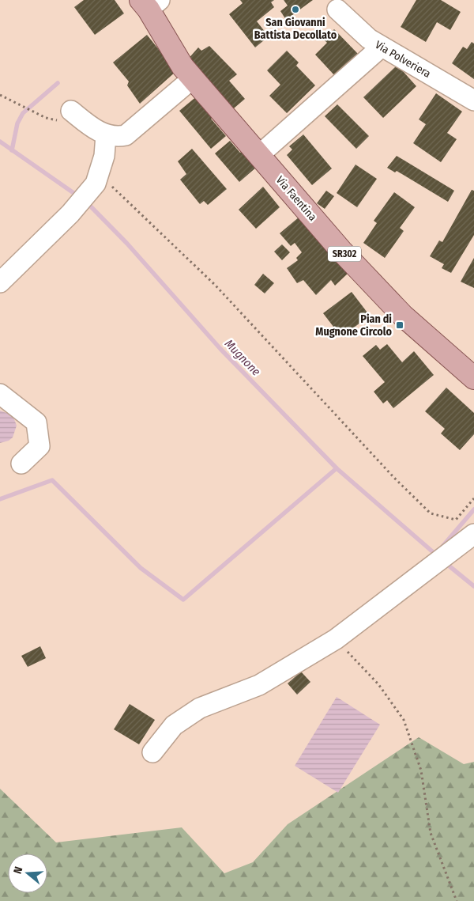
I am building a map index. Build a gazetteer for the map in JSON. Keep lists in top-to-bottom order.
{
  "streets": {
    "main road": ["Via Faentina", "SR302"],
    "street": ["Via Polveriera"]
  },
  "water": ["Mugnone"],
  "places": {
    "other": ["San Giovanni Battista Decollato"],
    "transit": ["Pian di Mugnone Circolo"]
  },
  "north": "left"
}
